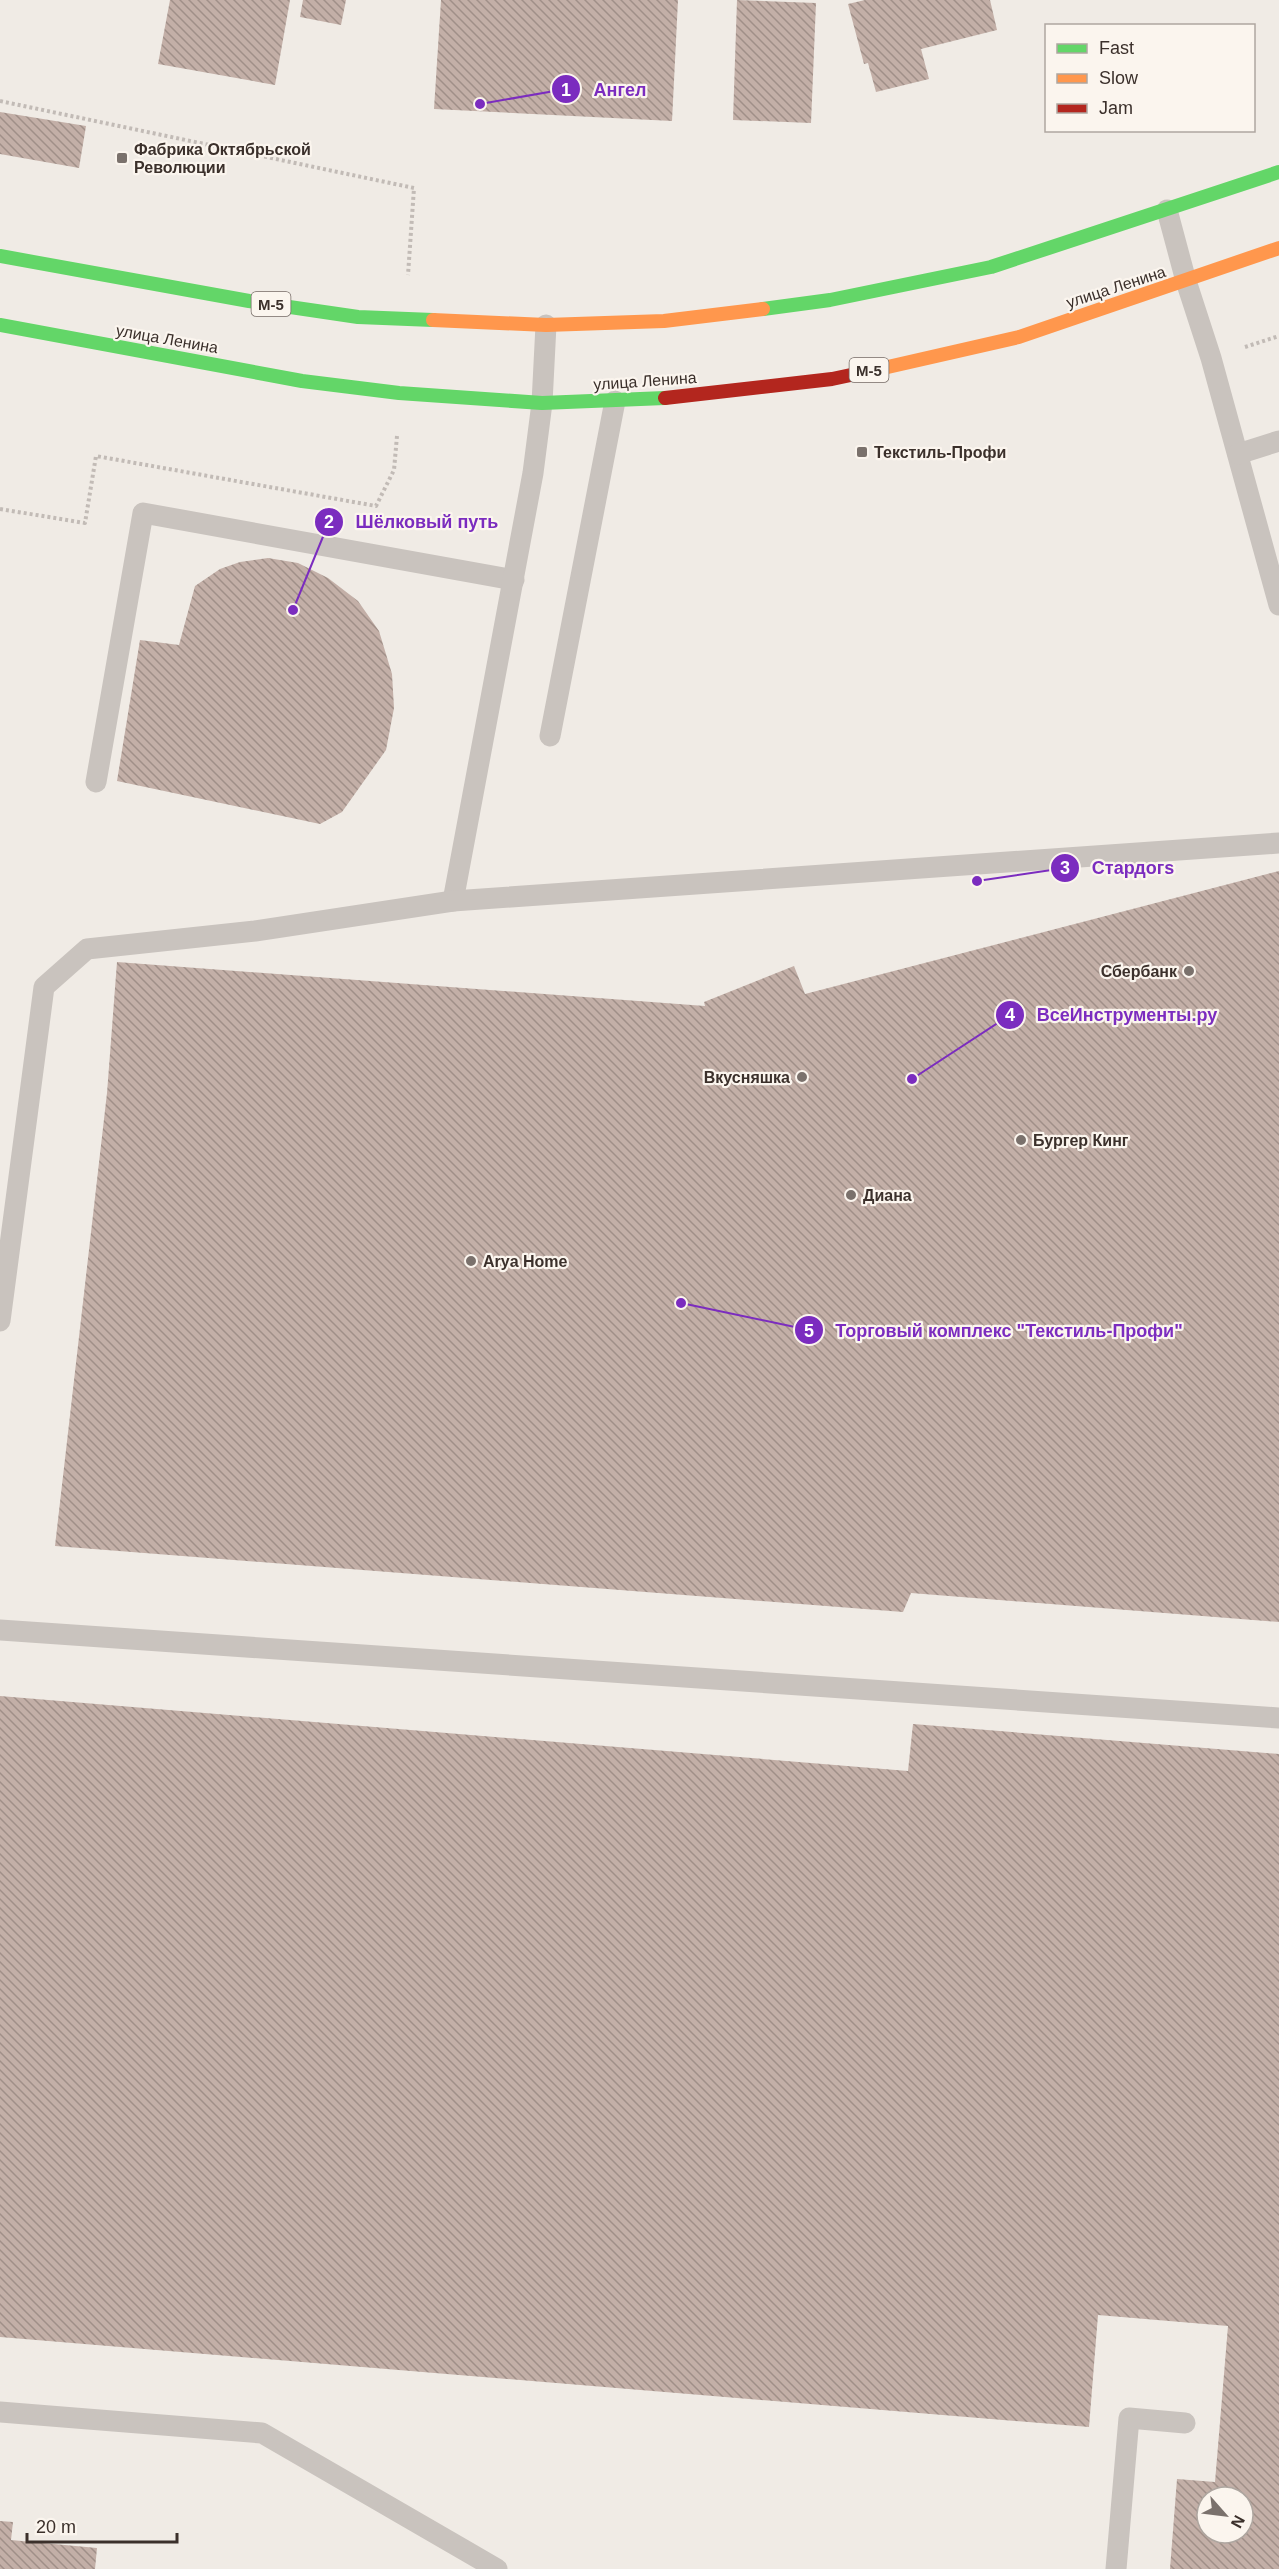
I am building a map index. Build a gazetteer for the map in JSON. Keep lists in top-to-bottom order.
{
  "streets": {
    "main road": ["улица Ленина", "М-5"]
  },
  "places": {
    "other": [
      "Ангел",
      "Шёлковый путь",
      "Стардогs",
      "Сбербанк",
      "Вкусняшка",
      "ВсеИнструменты.ру",
      "Бургер Кинг",
      "Диана",
      "Arya Home",
      "Торговый комплекс \"Текстиль-Профи\""
    ],
    "transit": ["Фабрика Октябрьской Революции", "Текстиль-Профи"]
  },
  "legend": ["Fast", "Slow", "Jam"],
  "scale_bar": "20 m",
  "north": "bottom right"
}
